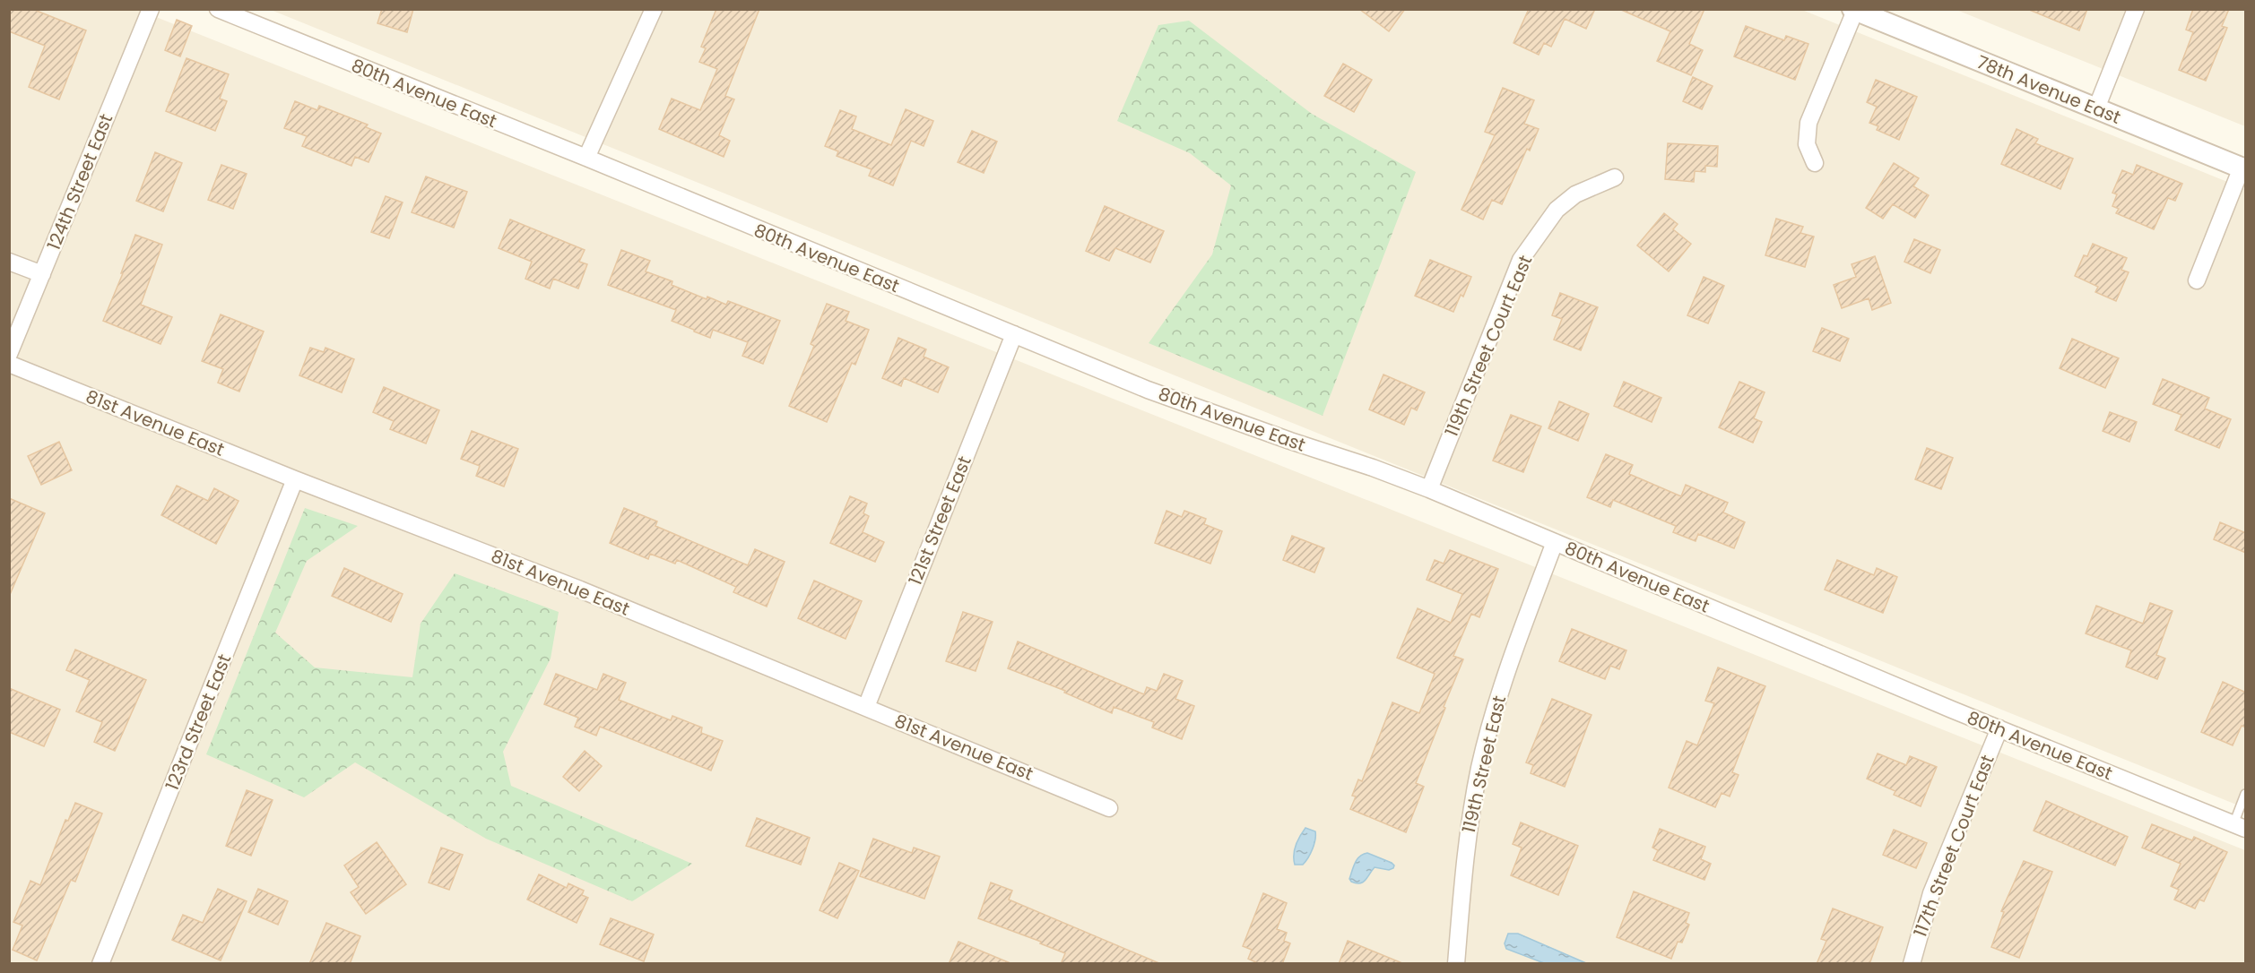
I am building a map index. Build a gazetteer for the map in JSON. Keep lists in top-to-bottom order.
{
  "streets": {
    "street": [
      "78th Avenue East",
      "80th Avenue East",
      "124th Street East",
      "119th Street Court East",
      "81st Avenue East",
      "121st Street East",
      "123rd Street East",
      "119th Street East",
      "117th Street Court East"
    ]
  },
  "crossings": [
    ["80th Avenue East", "119th Street Court East"],
    ["80th Avenue East", "121st Street East"],
    ["80th Avenue East", "119th Street East"],
    ["80th Avenue East", "117th Street Court East"],
    ["81st Avenue East", "121st Street East"],
    ["81st Avenue East", "123rd Street East"]
  ]
}
